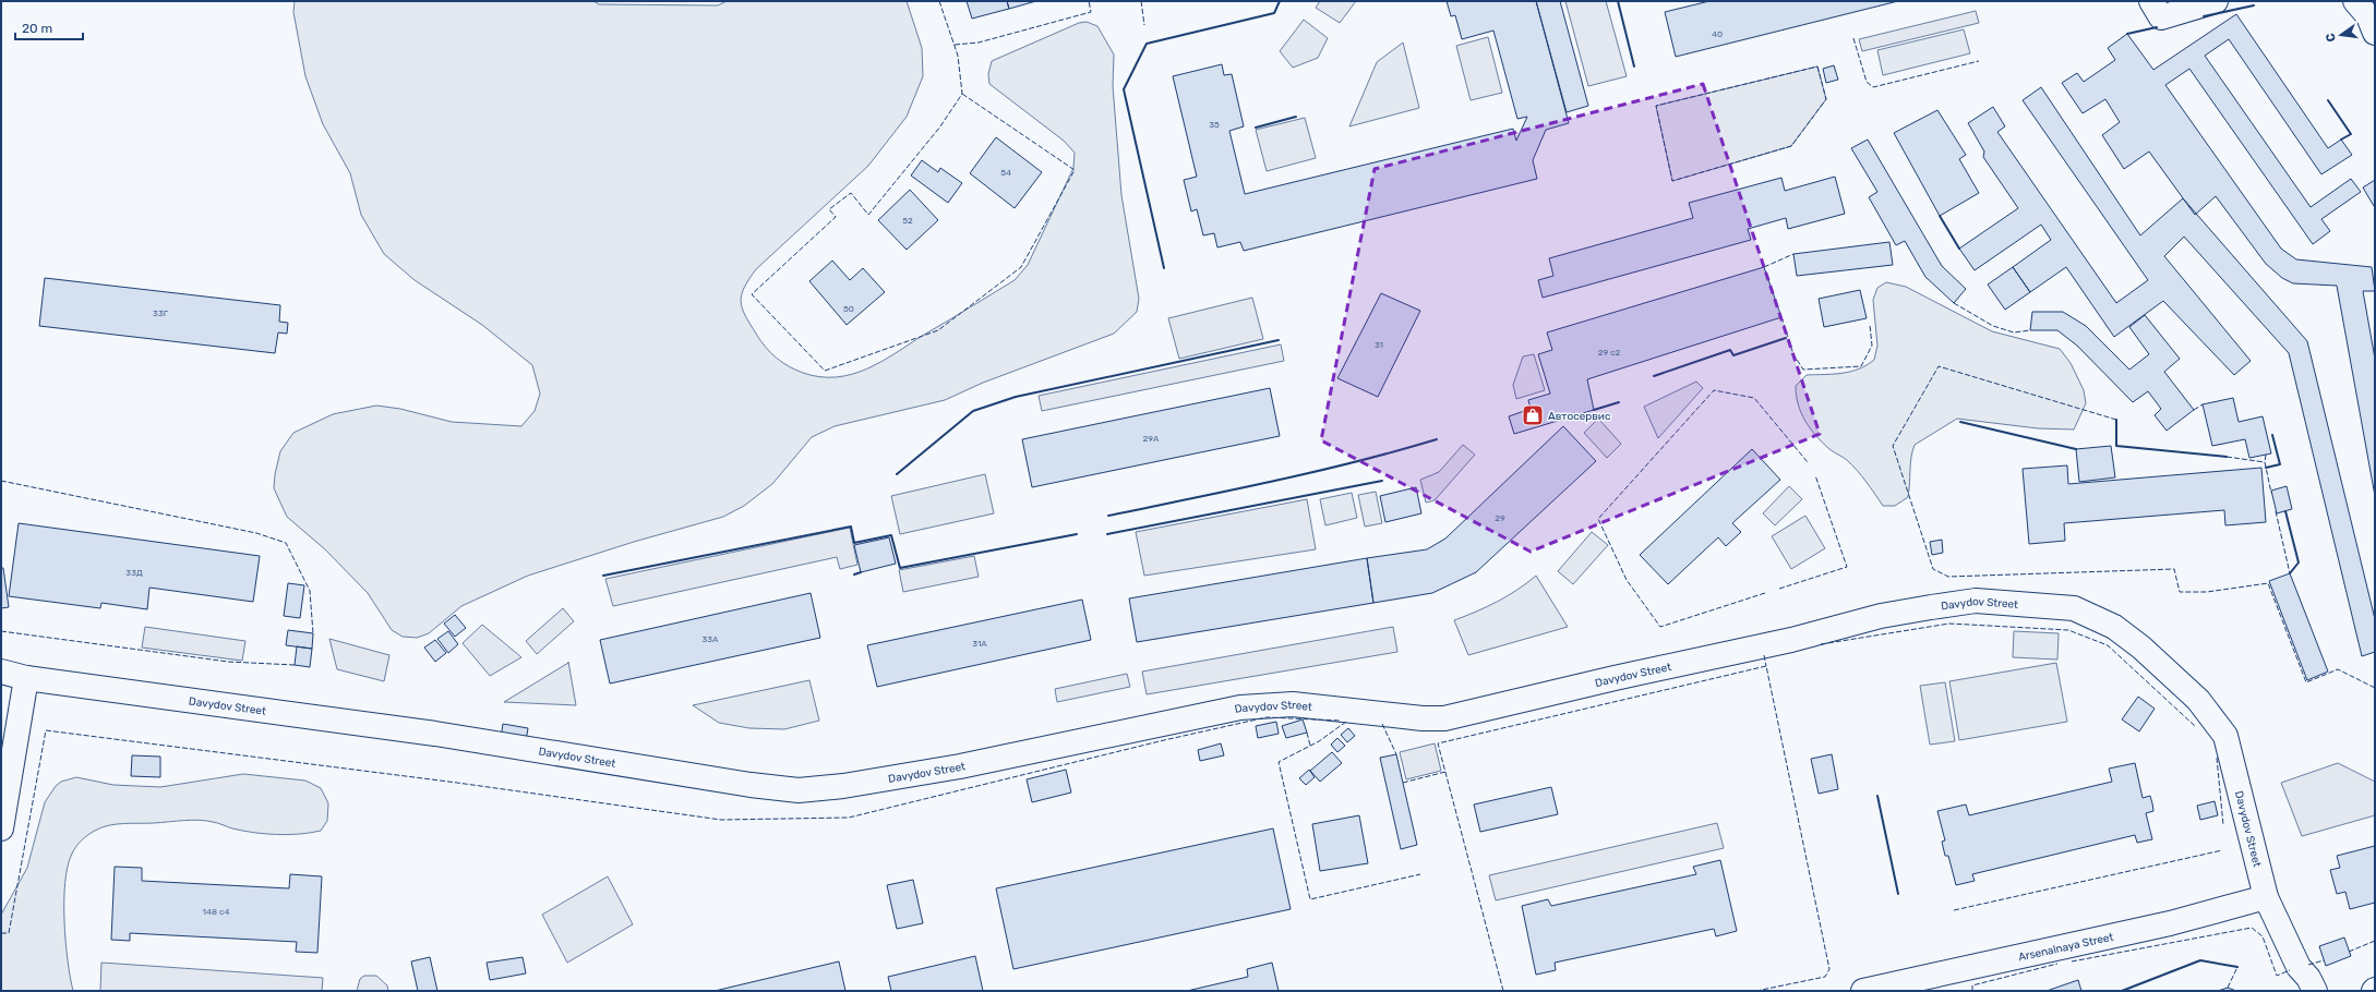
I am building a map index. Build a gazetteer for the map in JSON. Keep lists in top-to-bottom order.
{
  "streets": {
    "street": ["Davydov Street", "Arsenalnaya Street"]
  },
  "crossings": [
    ["Davydov Street", "Arsenalnaya Street"]
  ],
  "places": {
    "shop": ["Автосервис"]
  },
  "house_numbers": [
    "40",
    "35",
    "54",
    "52",
    "50",
    "33Г",
    "31",
    "29 с2",
    "29А",
    "29",
    "33Д",
    "33А",
    "31А",
    "148 с4"
  ],
  "scale_bar": "20 m",
  "north": "left"
}
